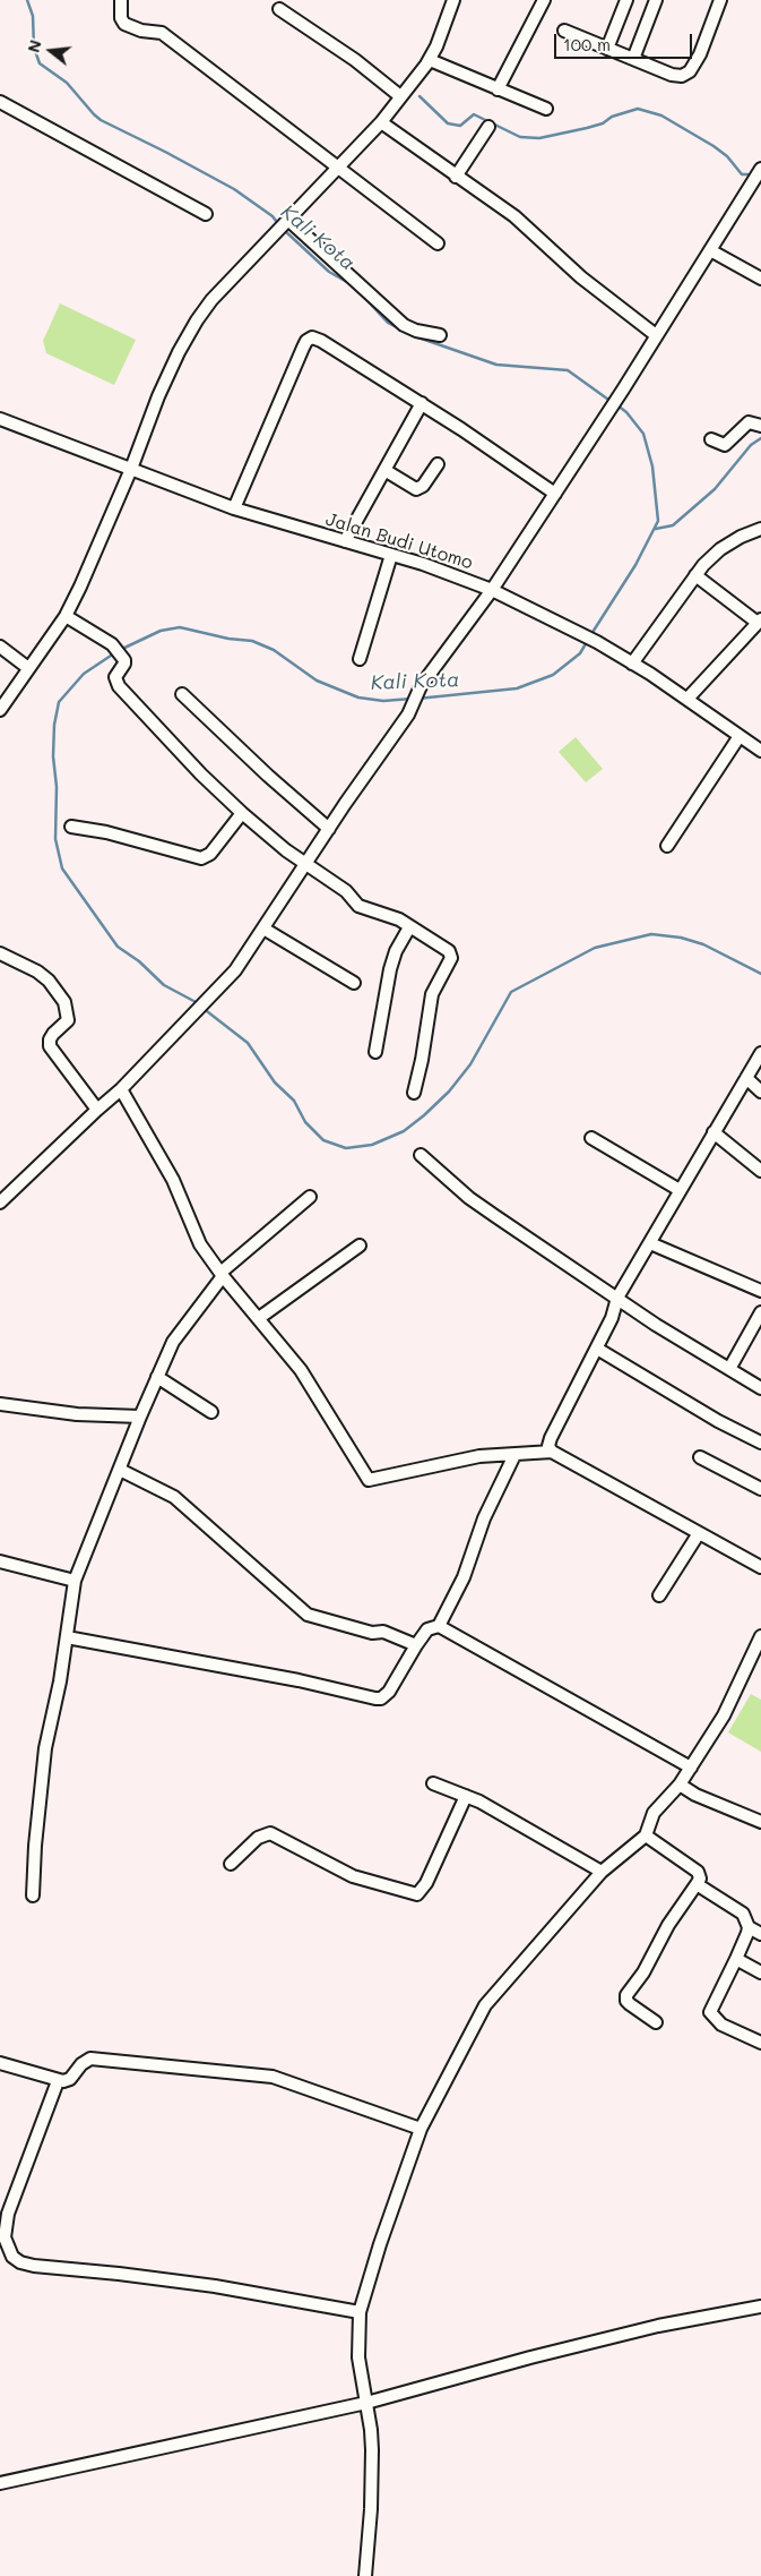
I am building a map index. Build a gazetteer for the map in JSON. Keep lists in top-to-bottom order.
{
  "streets": {
    "street": ["Jalan Budi Utomo"]
  },
  "water": ["Kali Kota"],
  "scale_bar": "100 m",
  "north": "left"
}
